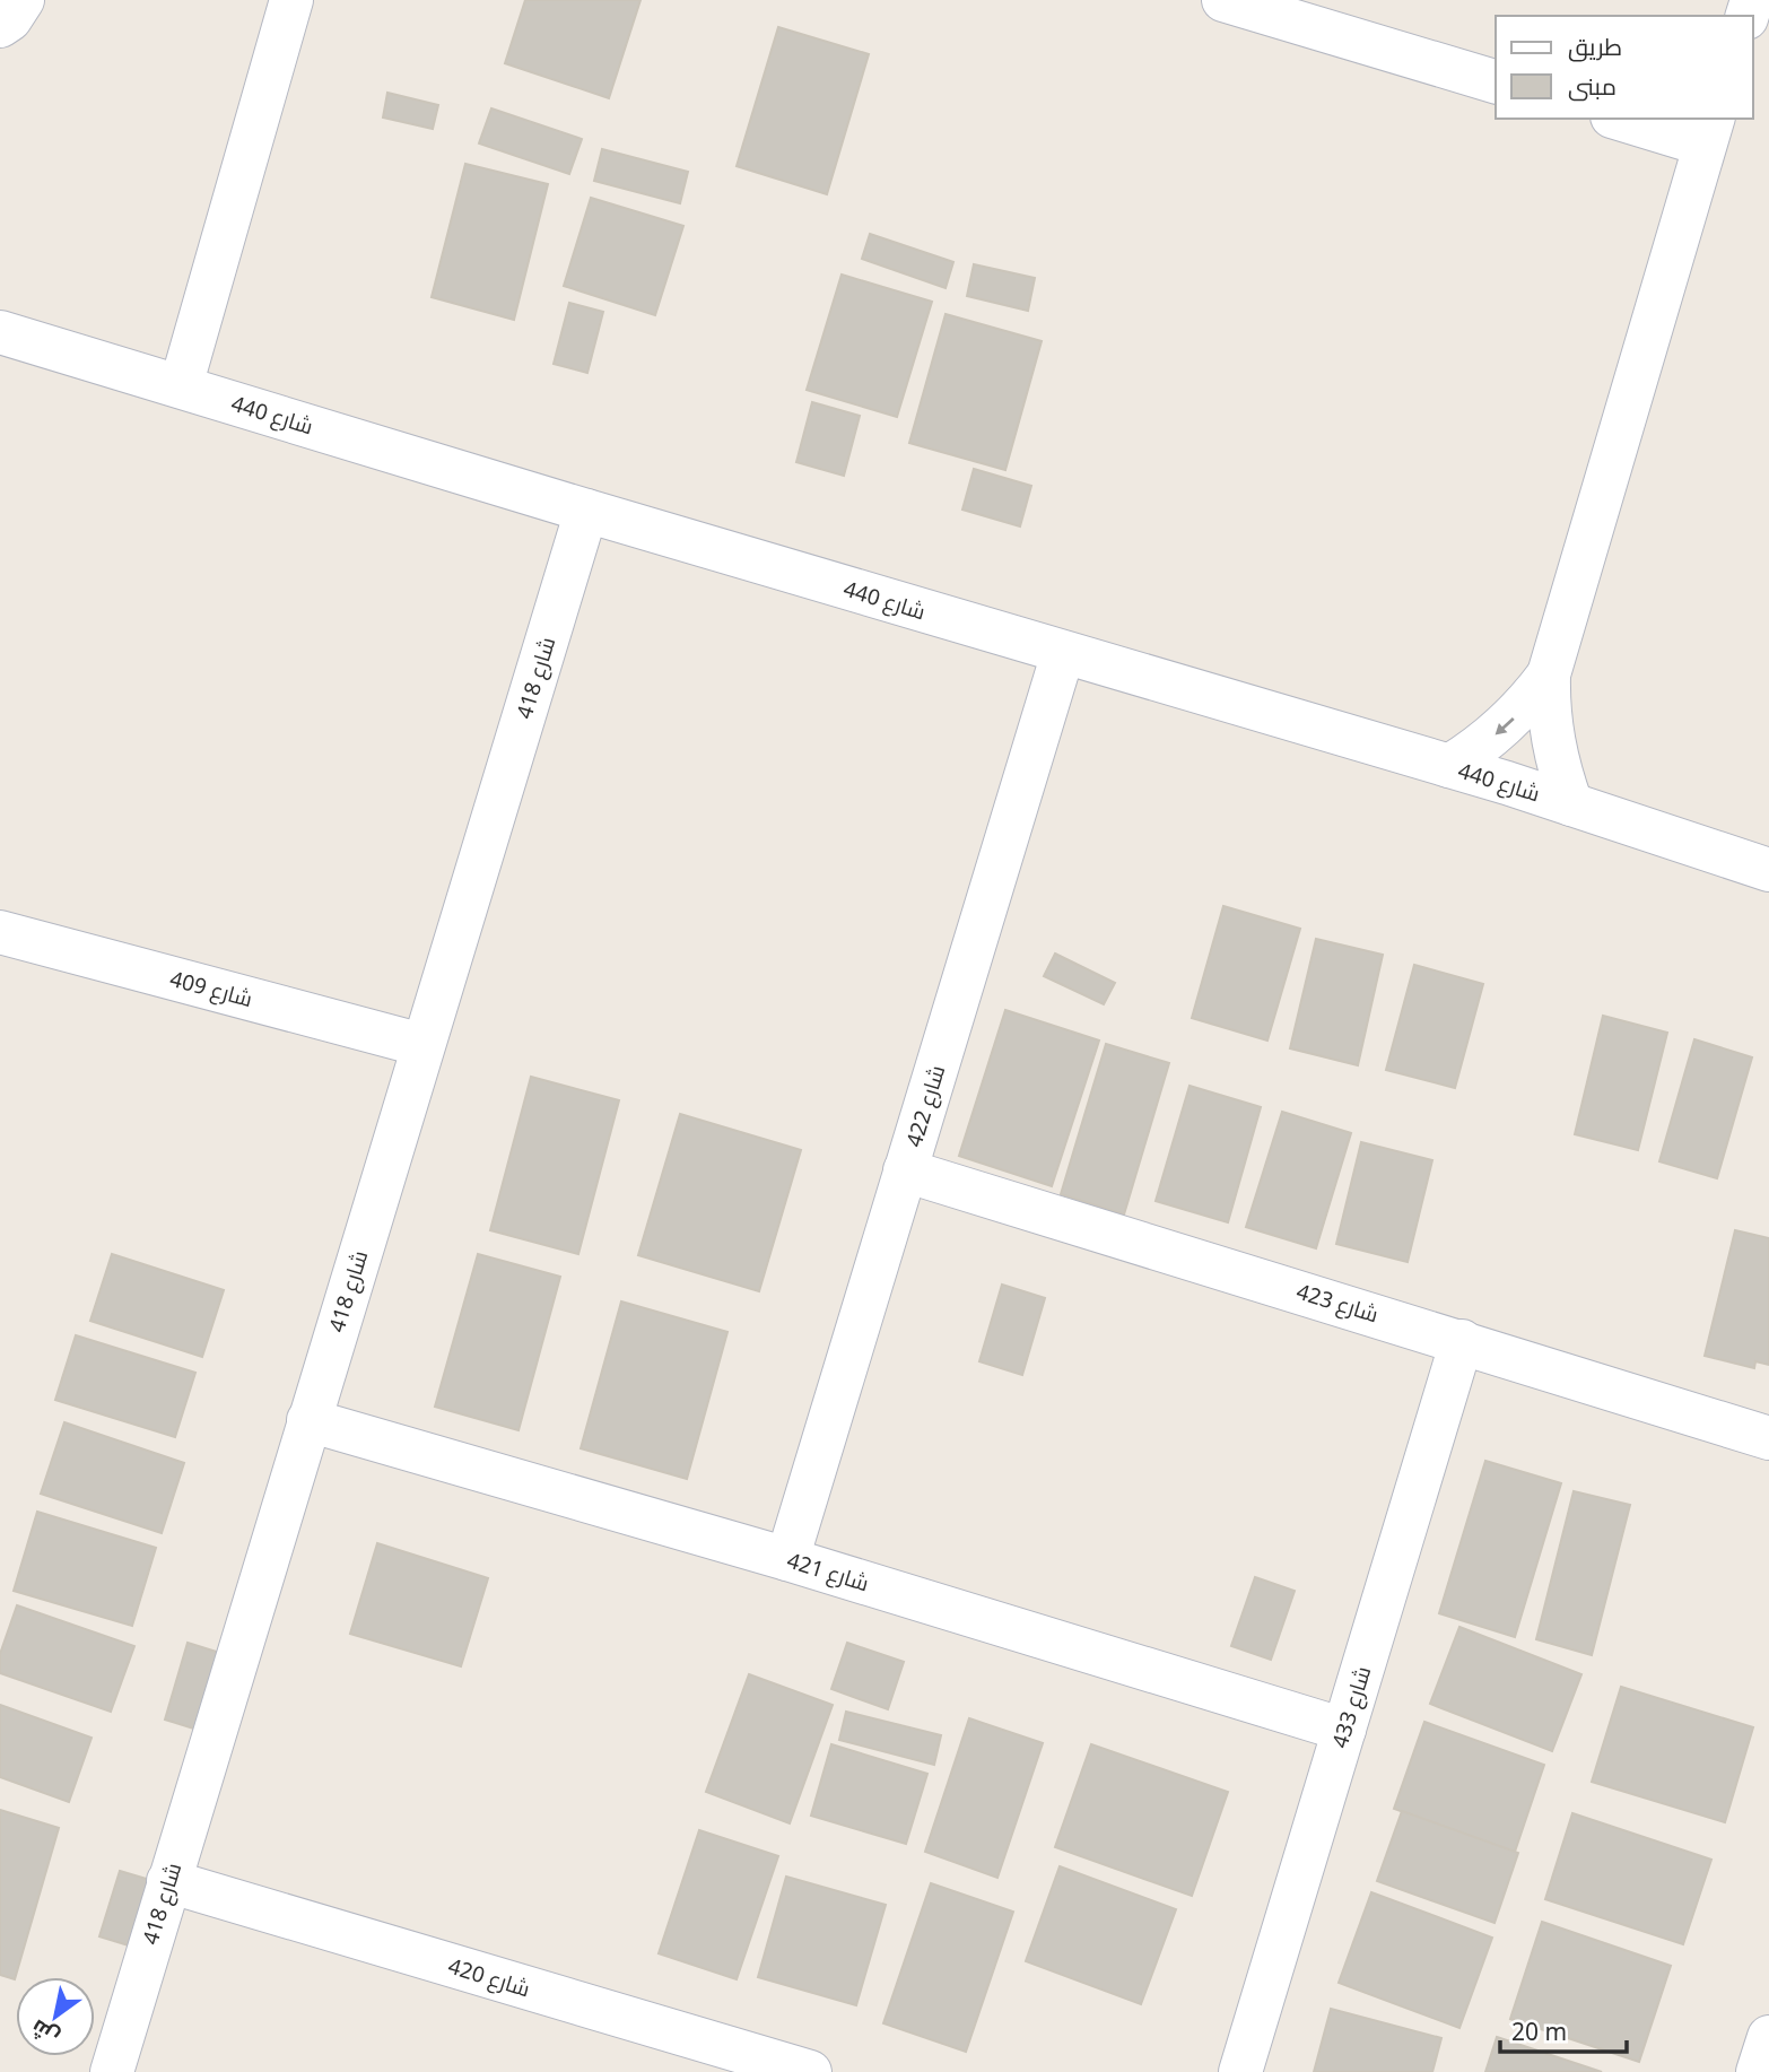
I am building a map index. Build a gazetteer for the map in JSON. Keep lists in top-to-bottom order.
{
  "streets": {
    "street": [
      "شارع 440",
      "شارع 418",
      "شارع 409",
      "شارع 422",
      "شارع 423",
      "شارع 421",
      "شارع 433",
      "شارع 420"
    ]
  },
  "crossings": [
    ["شارع 440", "شارع 418"],
    ["شارع 440", "شارع 422"],
    ["شارع 418", "شارع 409"],
    ["شارع 418", "شارع 421"],
    ["شارع 418", "شارع 420"],
    ["شارع 422", "شارع 423"],
    ["شارع 422", "شارع 421"],
    ["شارع 423", "شارع 433"],
    ["شارع 421", "شارع 433"]
  ],
  "legend": ["طريق", "مبنى"],
  "scale_bar": "20 m",
  "north": "bottom left"
}
